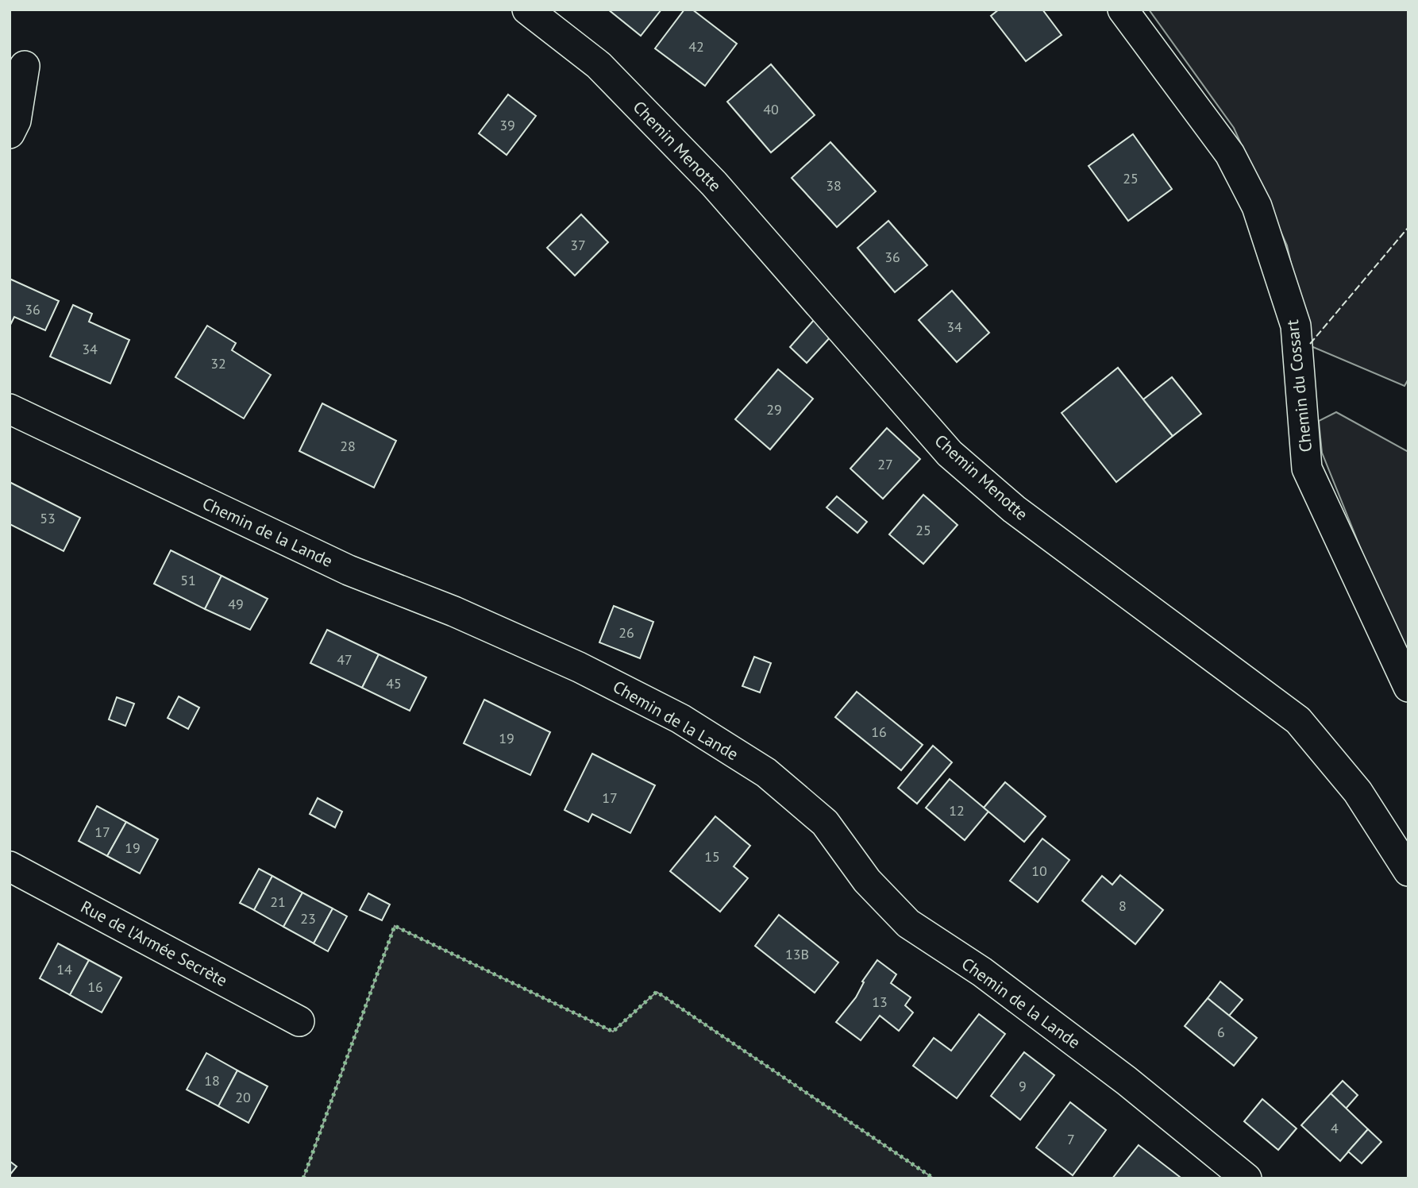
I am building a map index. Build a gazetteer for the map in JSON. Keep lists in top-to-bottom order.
{
  "streets": {
    "street": [
      "Chemin Menotte",
      "Chemin du Cossart",
      "Chemin de la Lande",
      "Rue de l'Armée Secrète"
    ]
  },
  "house_numbers": [
    "42",
    "40",
    "39",
    "25",
    "38",
    "37",
    "36",
    "36",
    "34",
    "34",
    "32",
    "29",
    "28",
    "27",
    "53",
    "25",
    "51",
    "49",
    "26",
    "47",
    "45",
    "16",
    "19",
    "17",
    "12",
    "17",
    "19",
    "15",
    "10",
    "21",
    "8",
    "23",
    "13B",
    "14",
    "16",
    "13",
    "6",
    "18",
    "9",
    "20",
    "4",
    "7"
  ]
}
